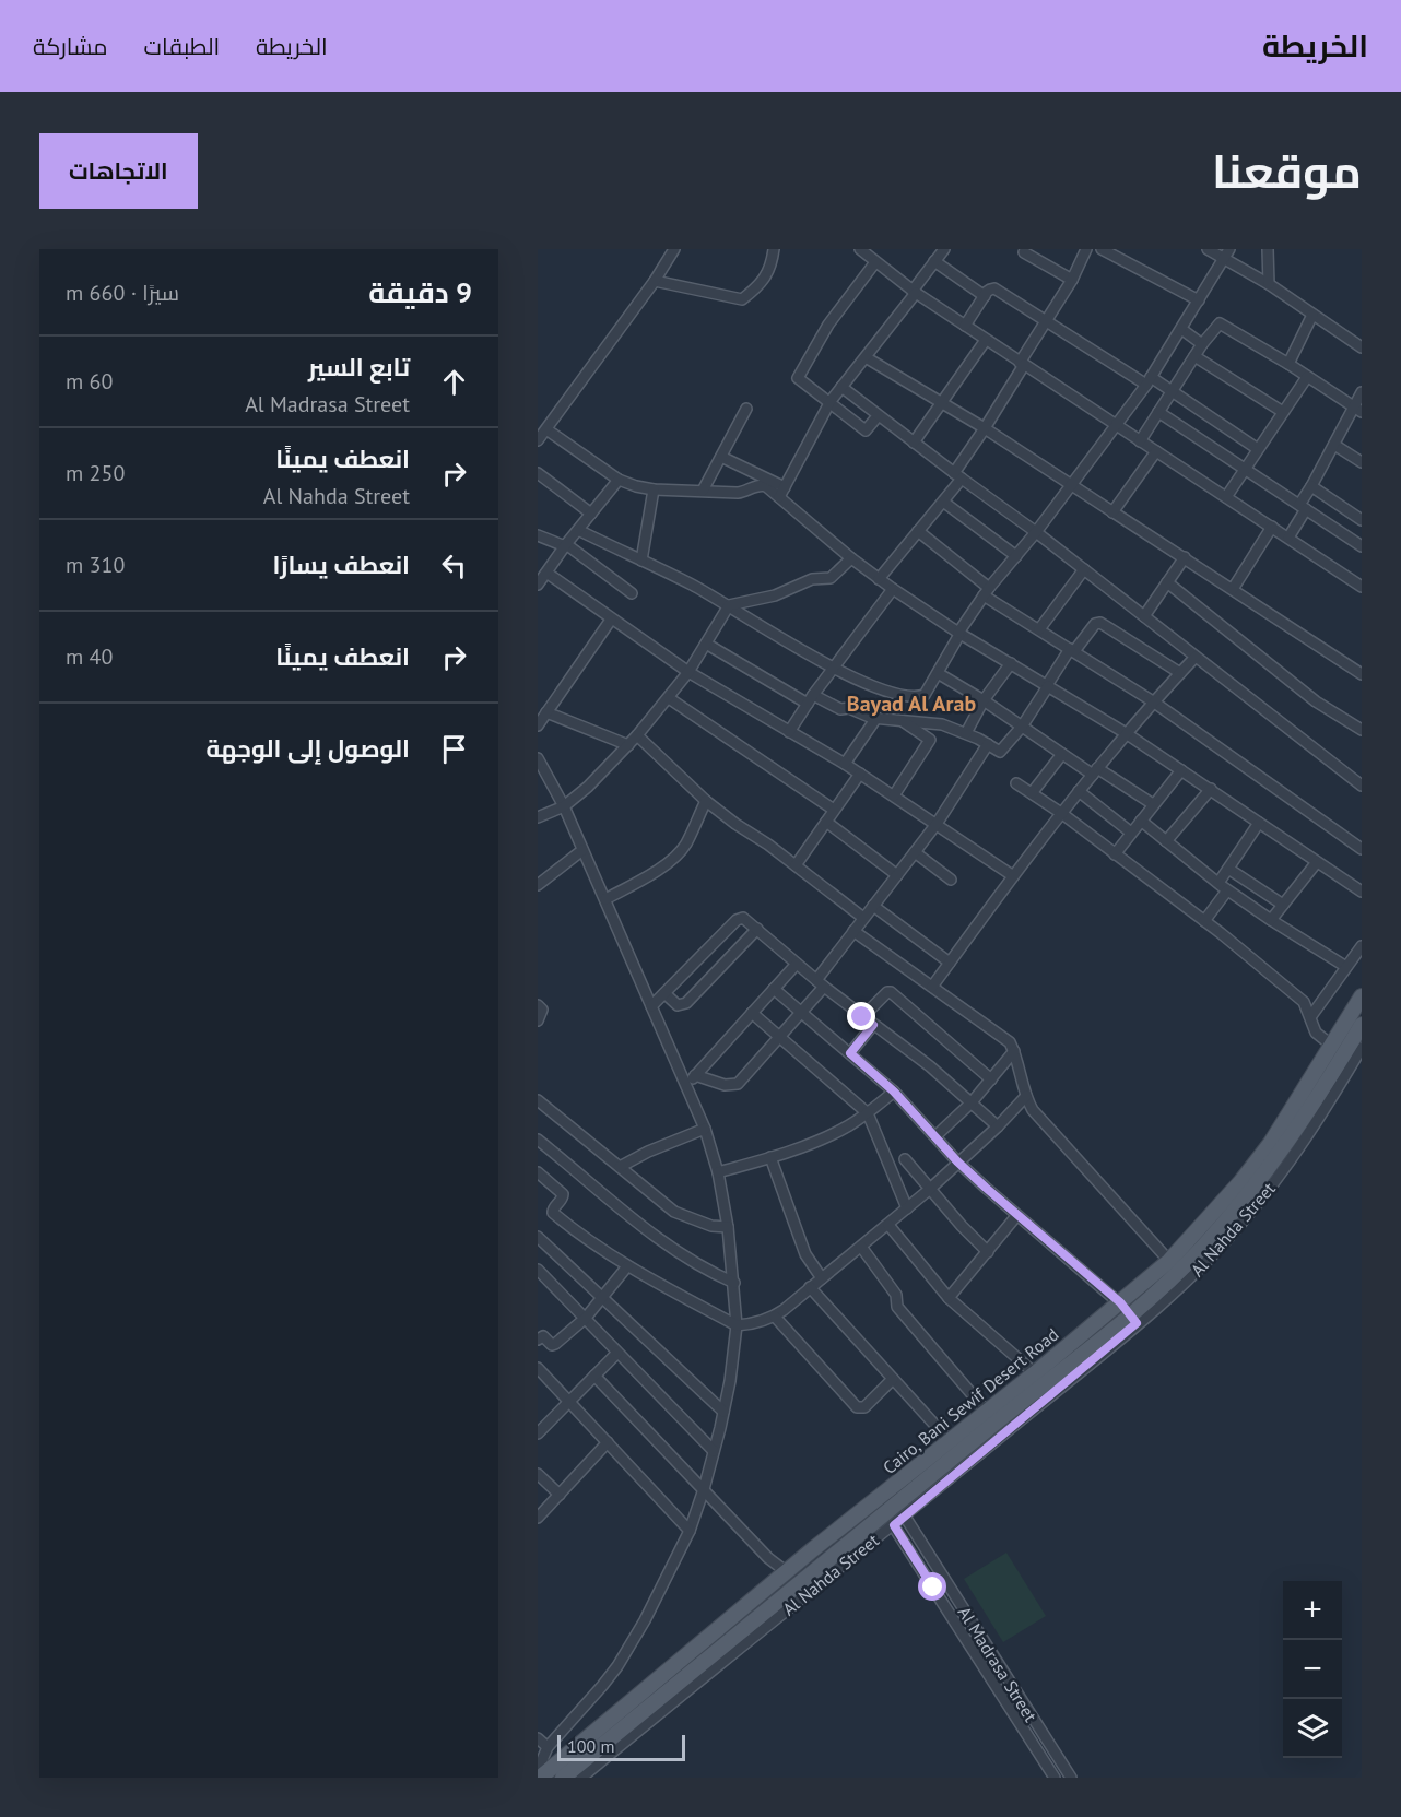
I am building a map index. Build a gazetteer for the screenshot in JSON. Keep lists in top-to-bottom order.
{
  "streets": {
    "main road": ["Cairo, Bani Sewif Desert Road"],
    "street": ["Al Nahda Street", "Al Madrasa Street"]
  },
  "crossings": [
    ["Al Nahda Street", "Cairo, Bani Sewif Desert Road"],
    ["Al Nahda Street", "Al Madrasa Street"]
  ],
  "districts": ["Bayad Al Arab"],
  "scale_bar": "100 m",
  "page": {
    "header": "الخريطة",
    "nav": ["الخريطة", "الطبقات", "مشاركة"],
    "title": "موقعنا",
    "buttons": "الاتجاهات",
    "heading": ["9 دقيقة", "سيرًا · 660 m"],
    "list": [
      ["تابع السير", "Al Madrasa Street", "60 m"],
      ["انعطف يمينًا", "Al Nahda Street", "250 m"],
      ["انعطف يسارًا", "310 m"],
      ["انعطف يمينًا", "40 m"],
      "الوصول إلى الوجهة"
    ],
    "map_buttons": ["+", "−"],
    "scale": "100 m"
  }
}
